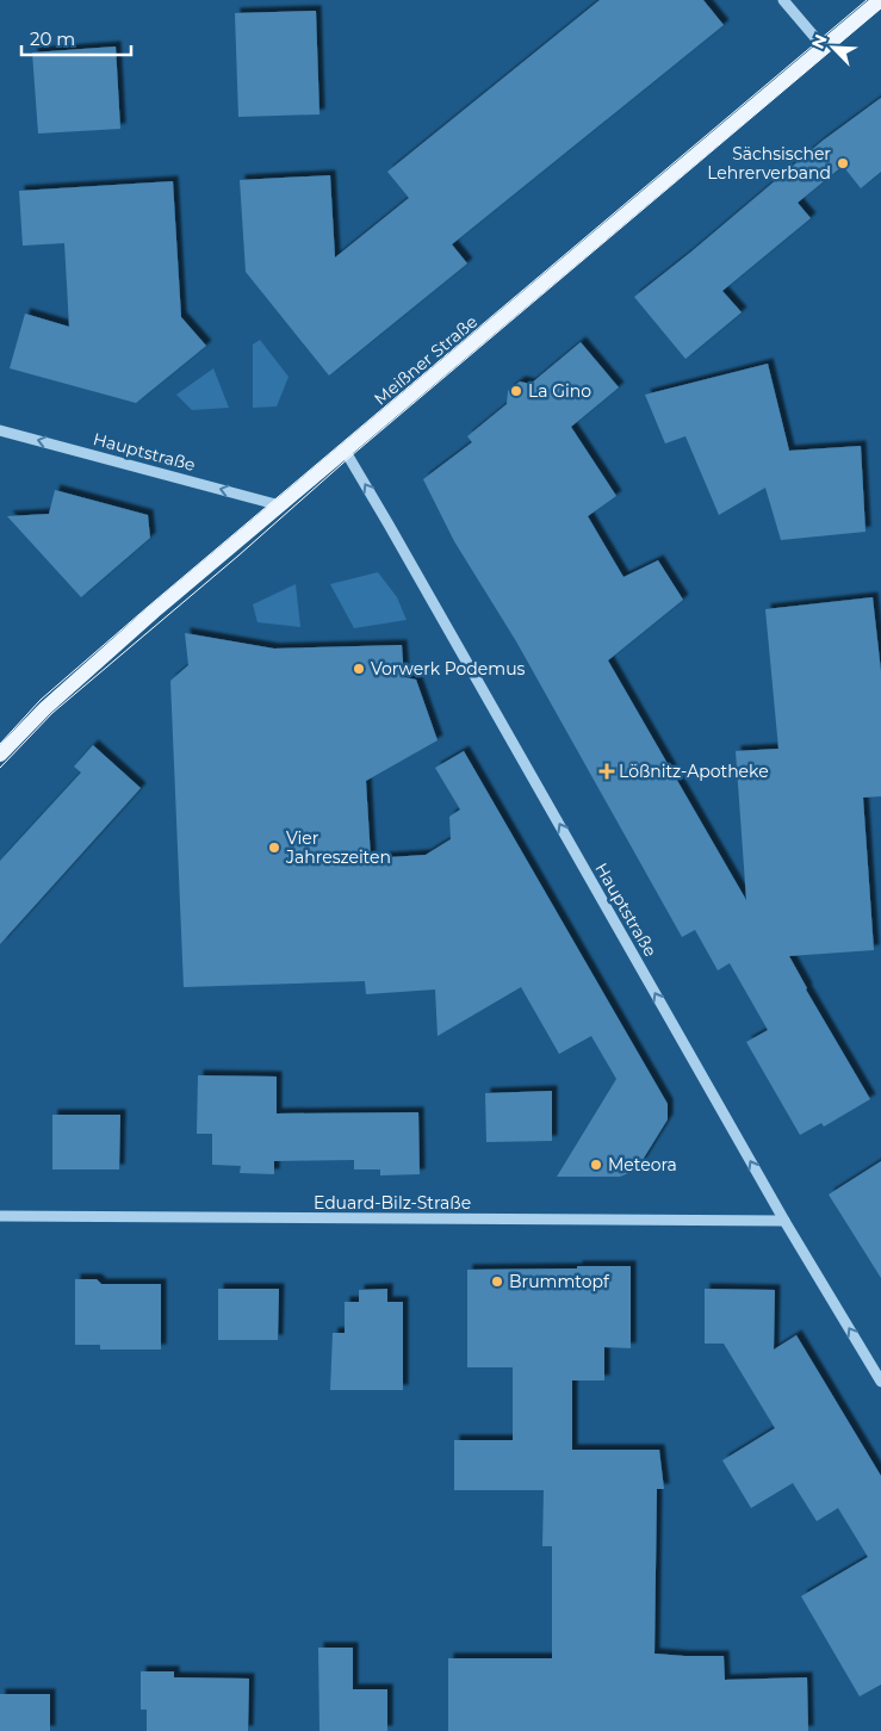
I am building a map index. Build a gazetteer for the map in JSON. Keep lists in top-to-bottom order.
{
  "streets": {
    "main road": ["Meißner Straße"],
    "street": ["Hauptstraße", "Eduard-Bilz-Straße"]
  },
  "crossings": [
    ["Meißner Straße", "Hauptstraße"],
    ["Hauptstraße", "Eduard-Bilz-Straße"]
  ],
  "one_way": ["Hauptstraße"],
  "places": {
    "other": [
      "Sächsischer Lehrerverband",
      "La Gino",
      "Vorwerk Podemus",
      "Vier Jahreszeiten",
      "Meteora",
      "Brummtopf"
    ],
    "health": ["Lößnitz-Apotheke"]
  },
  "scale_bar": "20 m",
  "north": "top left"
}
